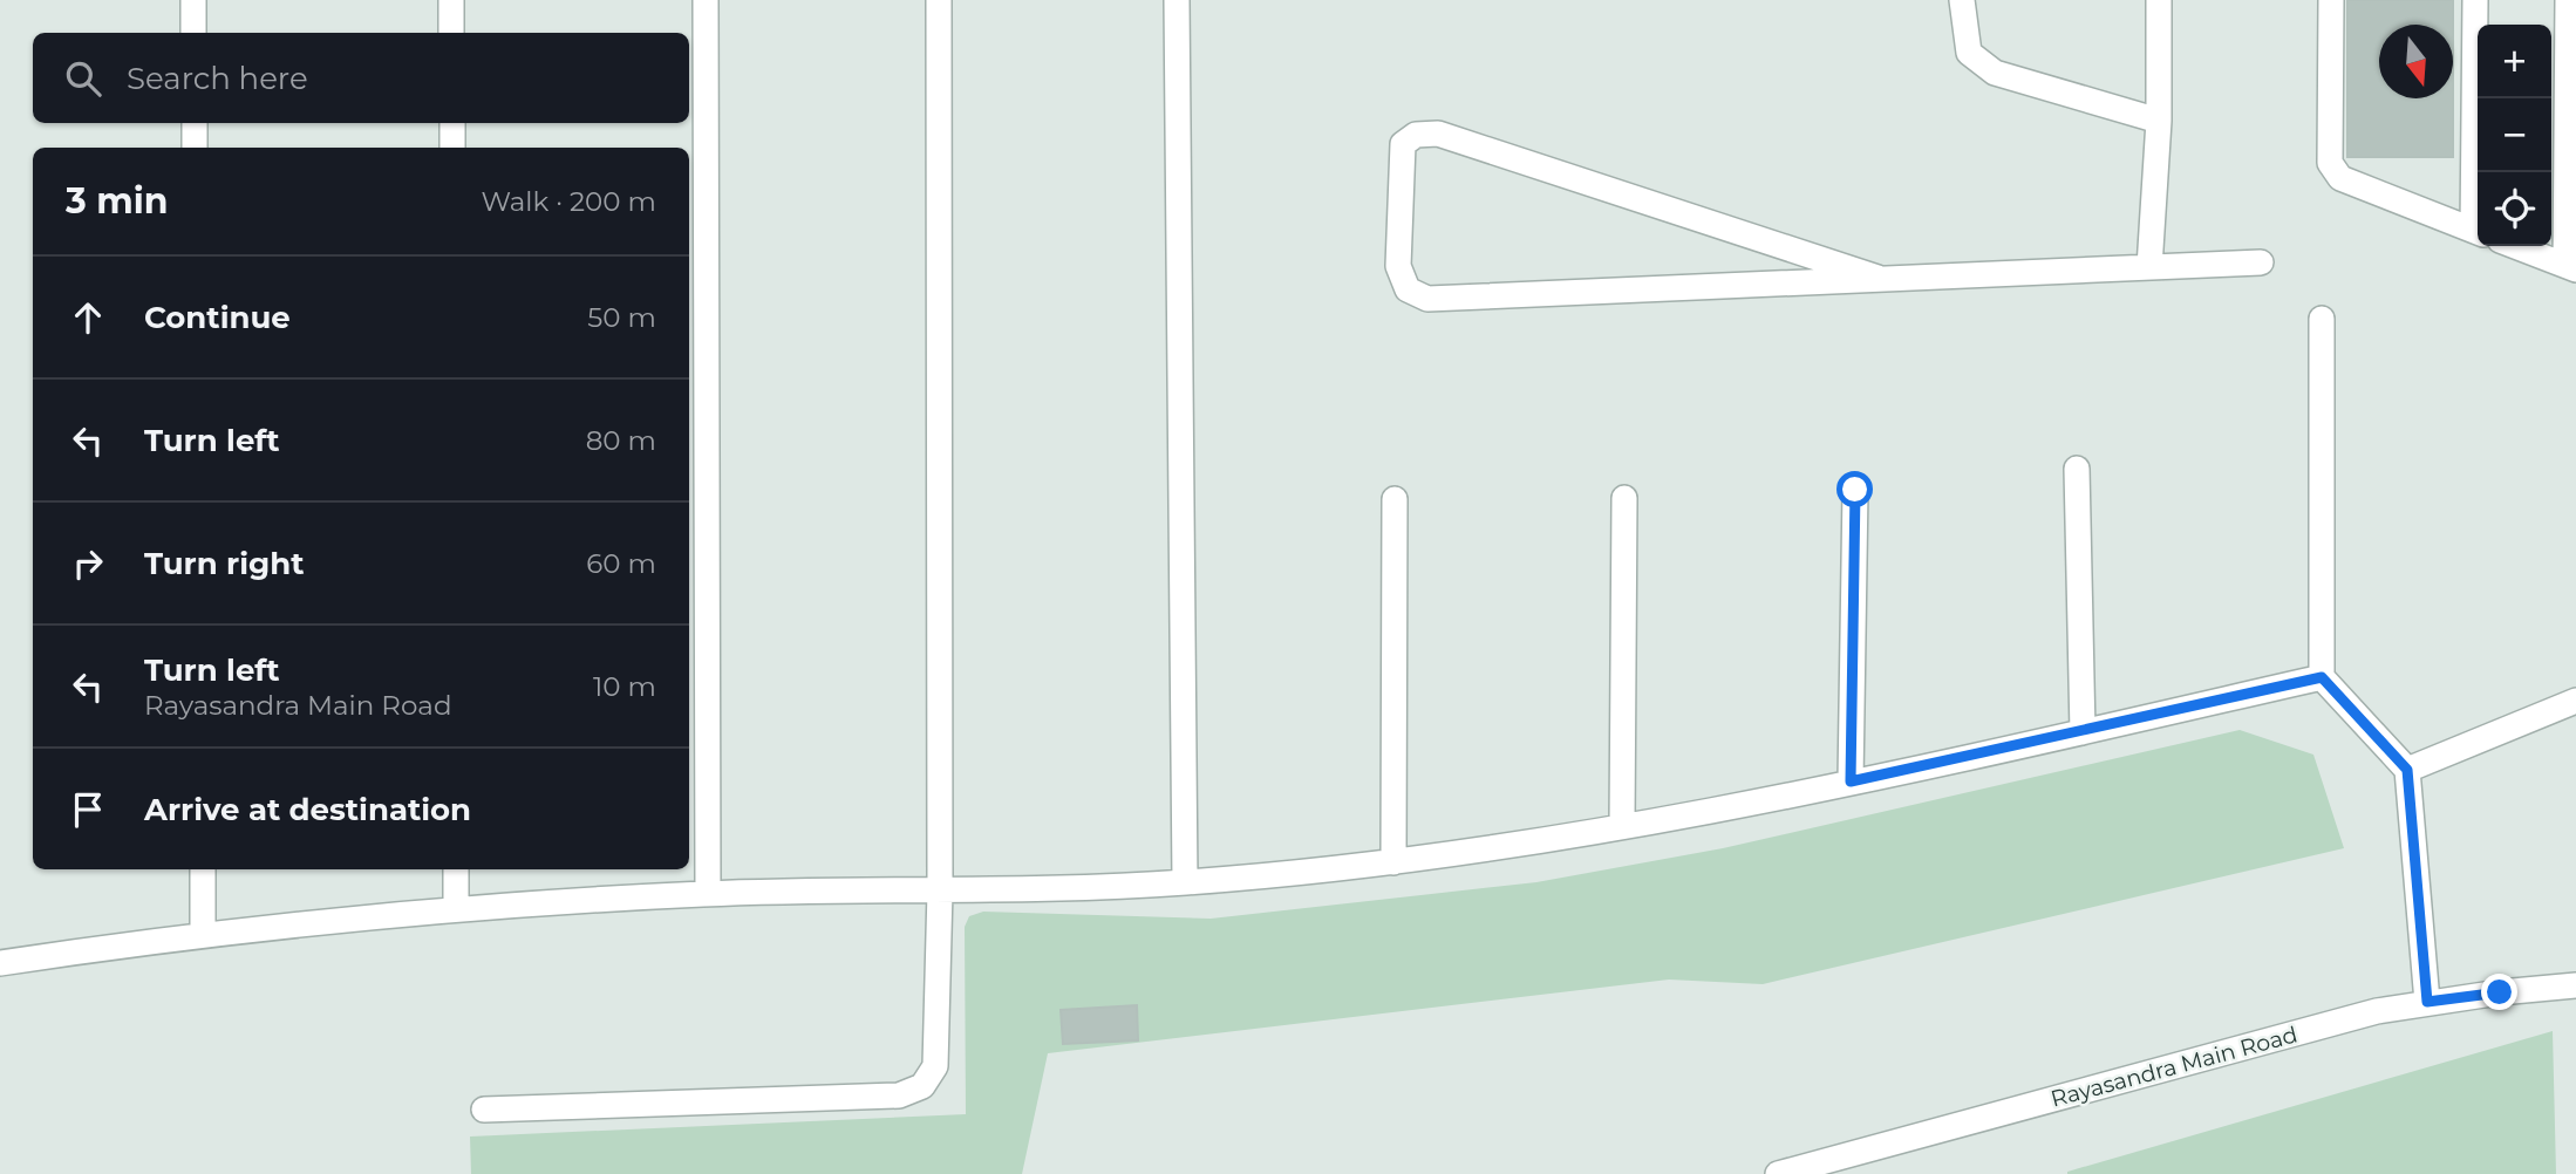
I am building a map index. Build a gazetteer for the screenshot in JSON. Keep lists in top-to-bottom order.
{
  "streets": {
    "street": ["Rayasandra Main Road"]
  },
  "north": "bottom",
  "page": {
    "map_buttons": ["+", "−"],
    "search": "Search here",
    "heading": ["3 min", "Walk · 200 m"],
    "list": [
      ["Continue", "50 m"],
      ["Turn left", "80 m"],
      ["Turn right", "60 m"],
      ["Turn left", "Rayasandra Main Road", "10 m"],
      "Arrive at destination"
    ]
  }
}
